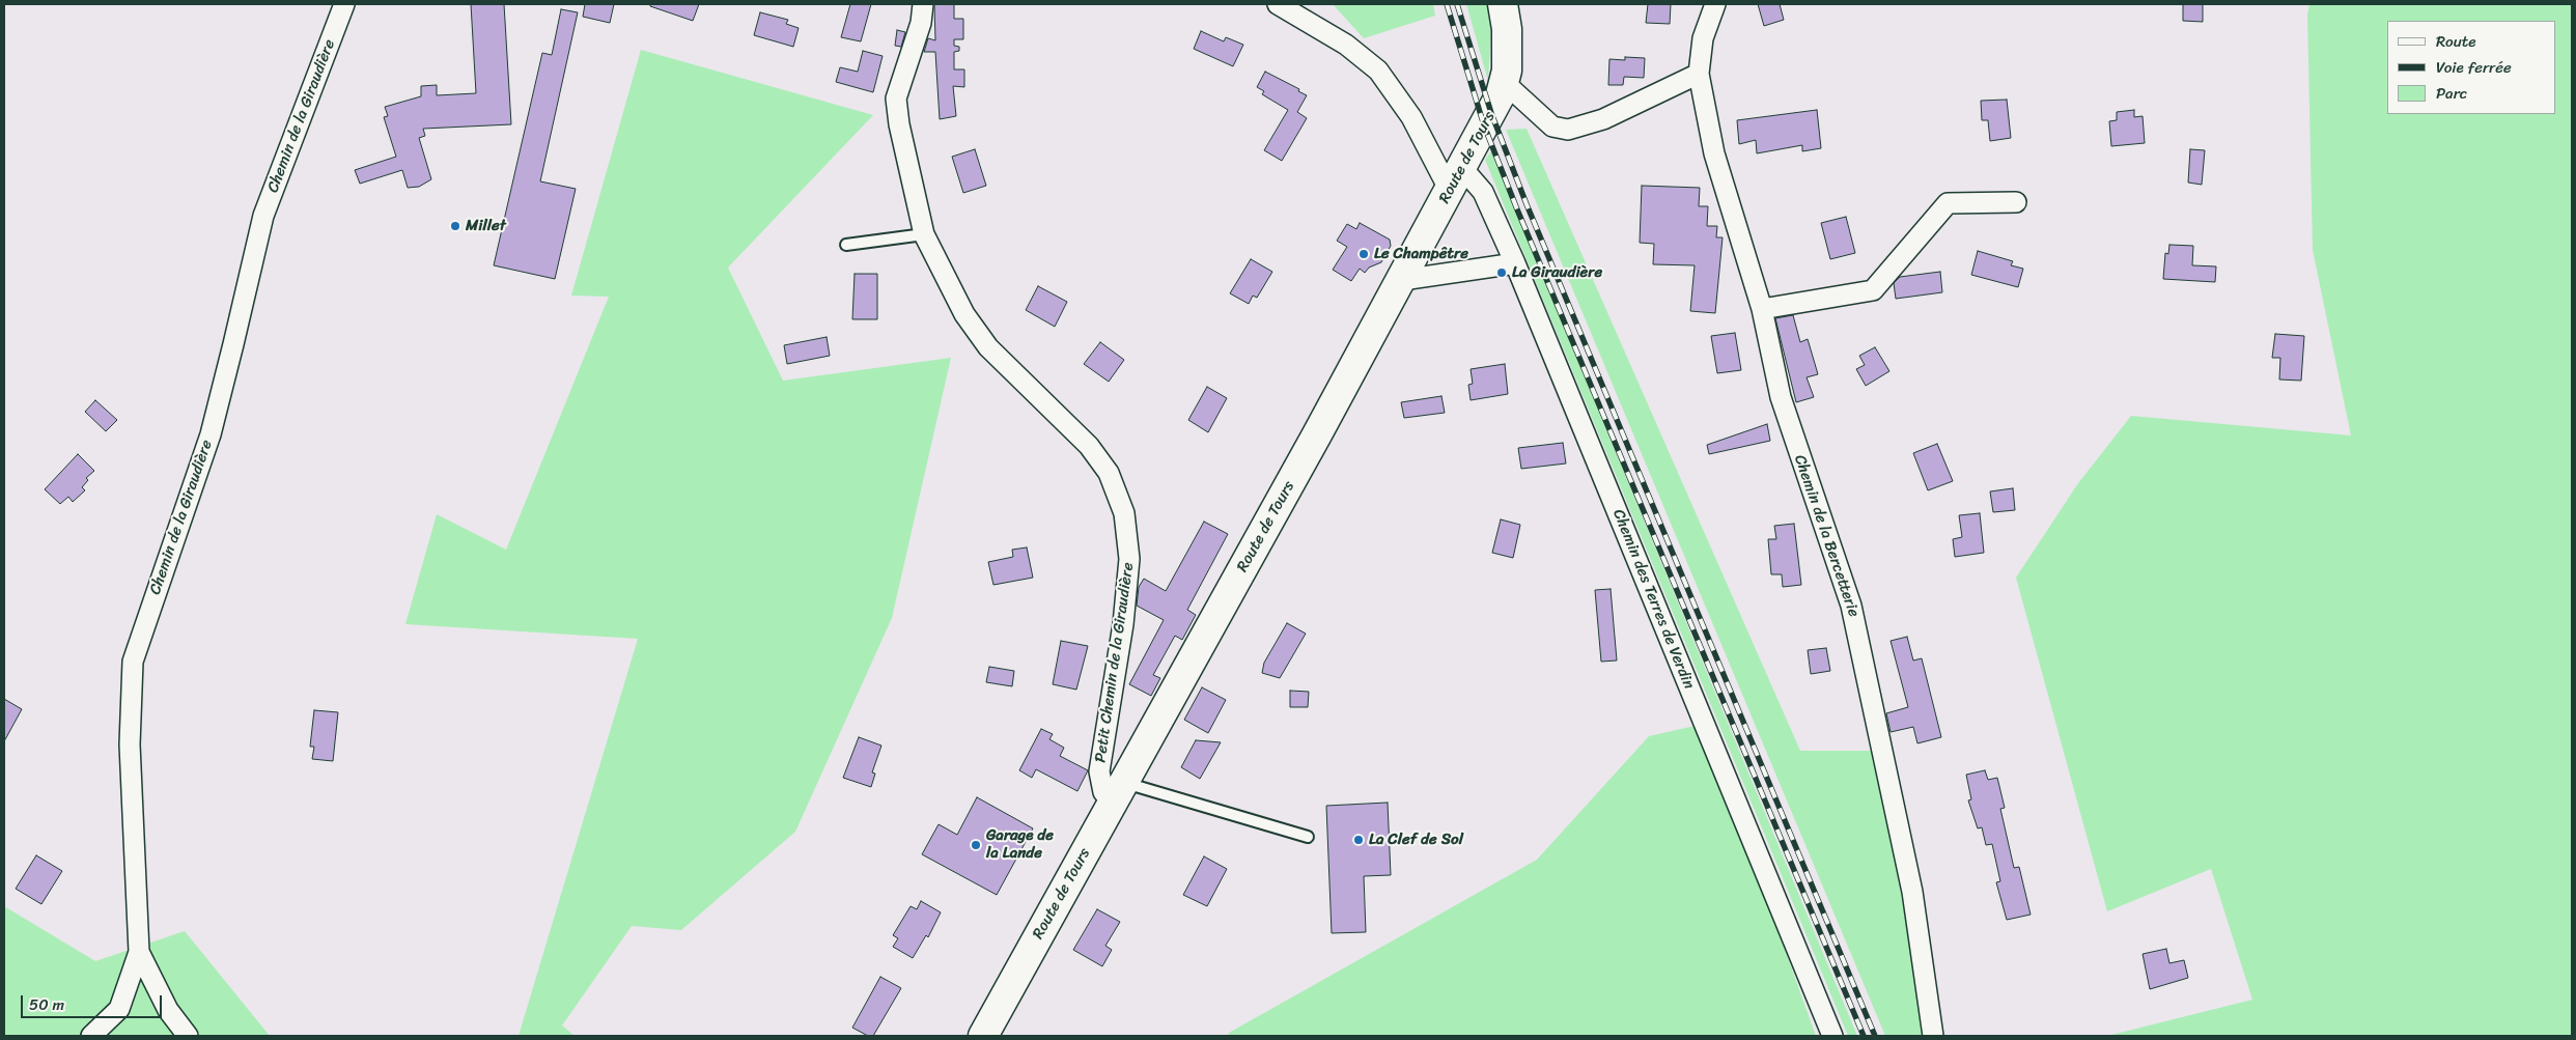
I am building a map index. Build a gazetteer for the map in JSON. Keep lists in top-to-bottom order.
{
  "streets": {
    "main road": ["Route de Tours"],
    "street": [
      "Chemin de la Giraudière",
      "Chemin de la Bercetterie",
      "Chemin des Terres de Verdin",
      "Petit Chemin de la Giraudière"
    ]
  },
  "crossings": [
    ["Route de Tours", "Chemin des Terres de Verdin"],
    ["Route de Tours", "Petit Chemin de la Giraudière"]
  ],
  "places": [
    "Millet",
    "Le Champêtre",
    "La Giraudière",
    "La Clef de Sol",
    "Garage de la Lande"
  ],
  "legend": ["Route", "Voie ferrée", "Parc"],
  "scale_bar": "50 m"
}
